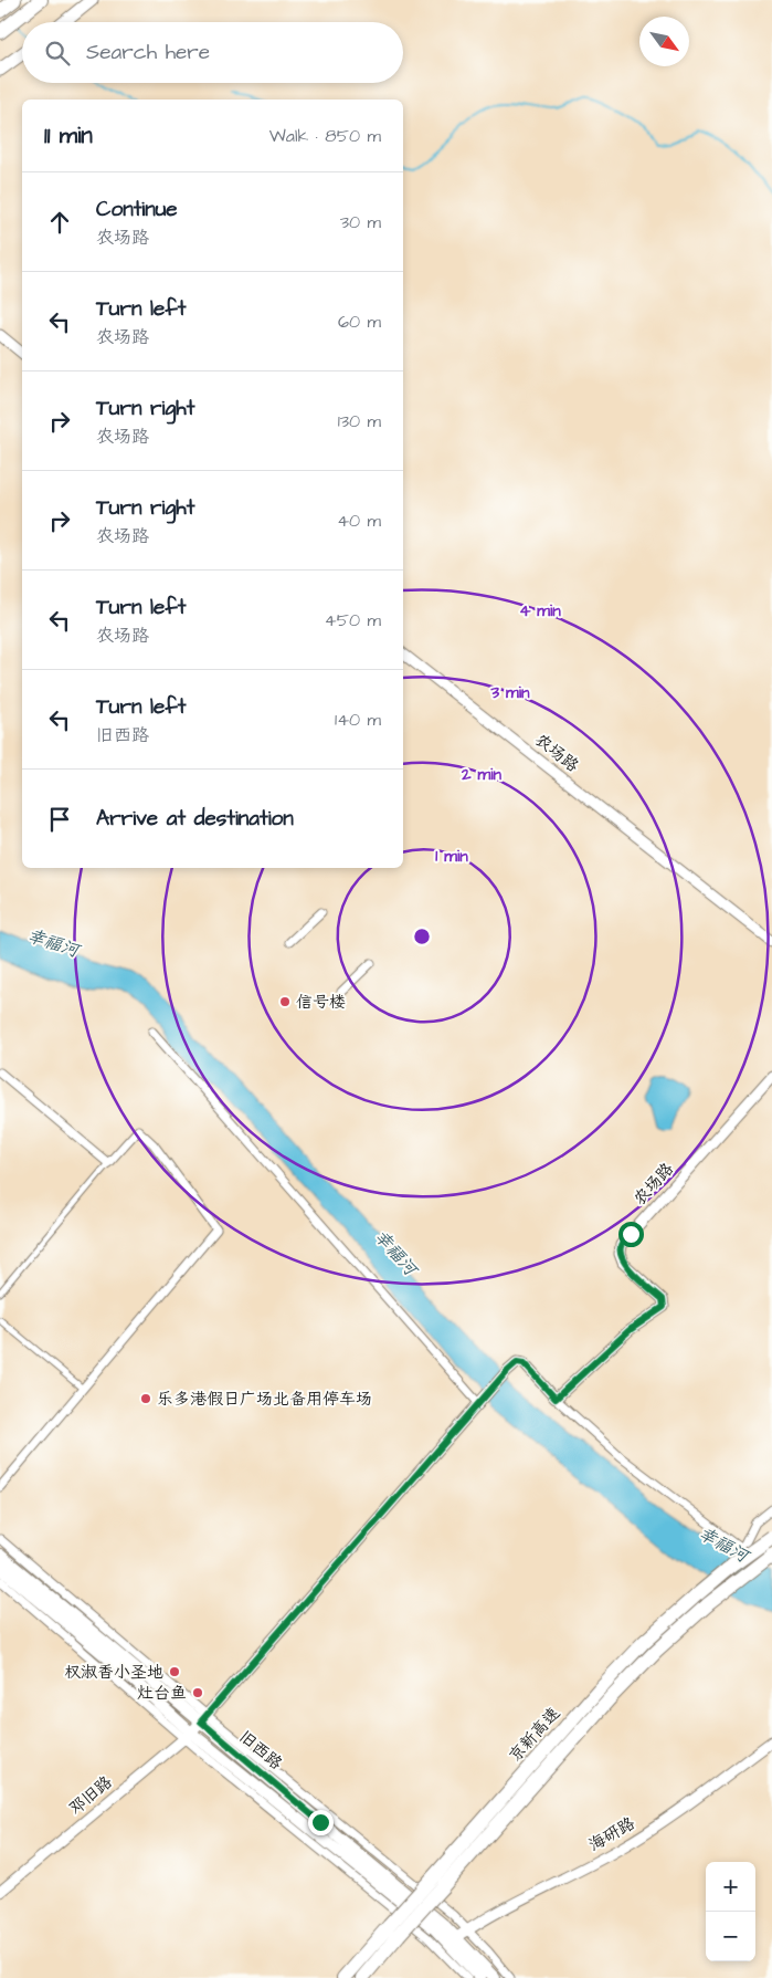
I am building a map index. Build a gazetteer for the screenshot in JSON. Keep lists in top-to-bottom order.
{
  "streets": {
    "highway": ["京新高速"],
    "main road": ["旧西路"],
    "street": ["农场路", "邓旧路", "海研路"]
  },
  "crossings": [
    ["旧西路", "邓旧路"],
    ["旧西路", "海研路"]
  ],
  "water": ["幸福河"],
  "places": [
    "信号楼",
    "乐多港假日广场北备用停车场",
    "权淑香小圣地",
    "灶台鱼"
  ],
  "north": "bottom right",
  "page": {
    "search": "Search here",
    "heading": ["11 min", "Walk · 850 m"],
    "list": [
      ["Continue", "农场路", "30 m"],
      ["Turn left", "农场路", "60 m"],
      ["Turn right", "农场路", "130 m"],
      ["Turn right", "农场路", "40 m"],
      ["Turn left", "农场路", "450 m"],
      ["Turn left", "旧西路", "140 m"],
      "Arrive at destination"
    ],
    "map_buttons": ["+", "−"]
  },
  "rings": [
    "4 min",
    "3 min",
    "2 min",
    "1 min"
  ]
}
